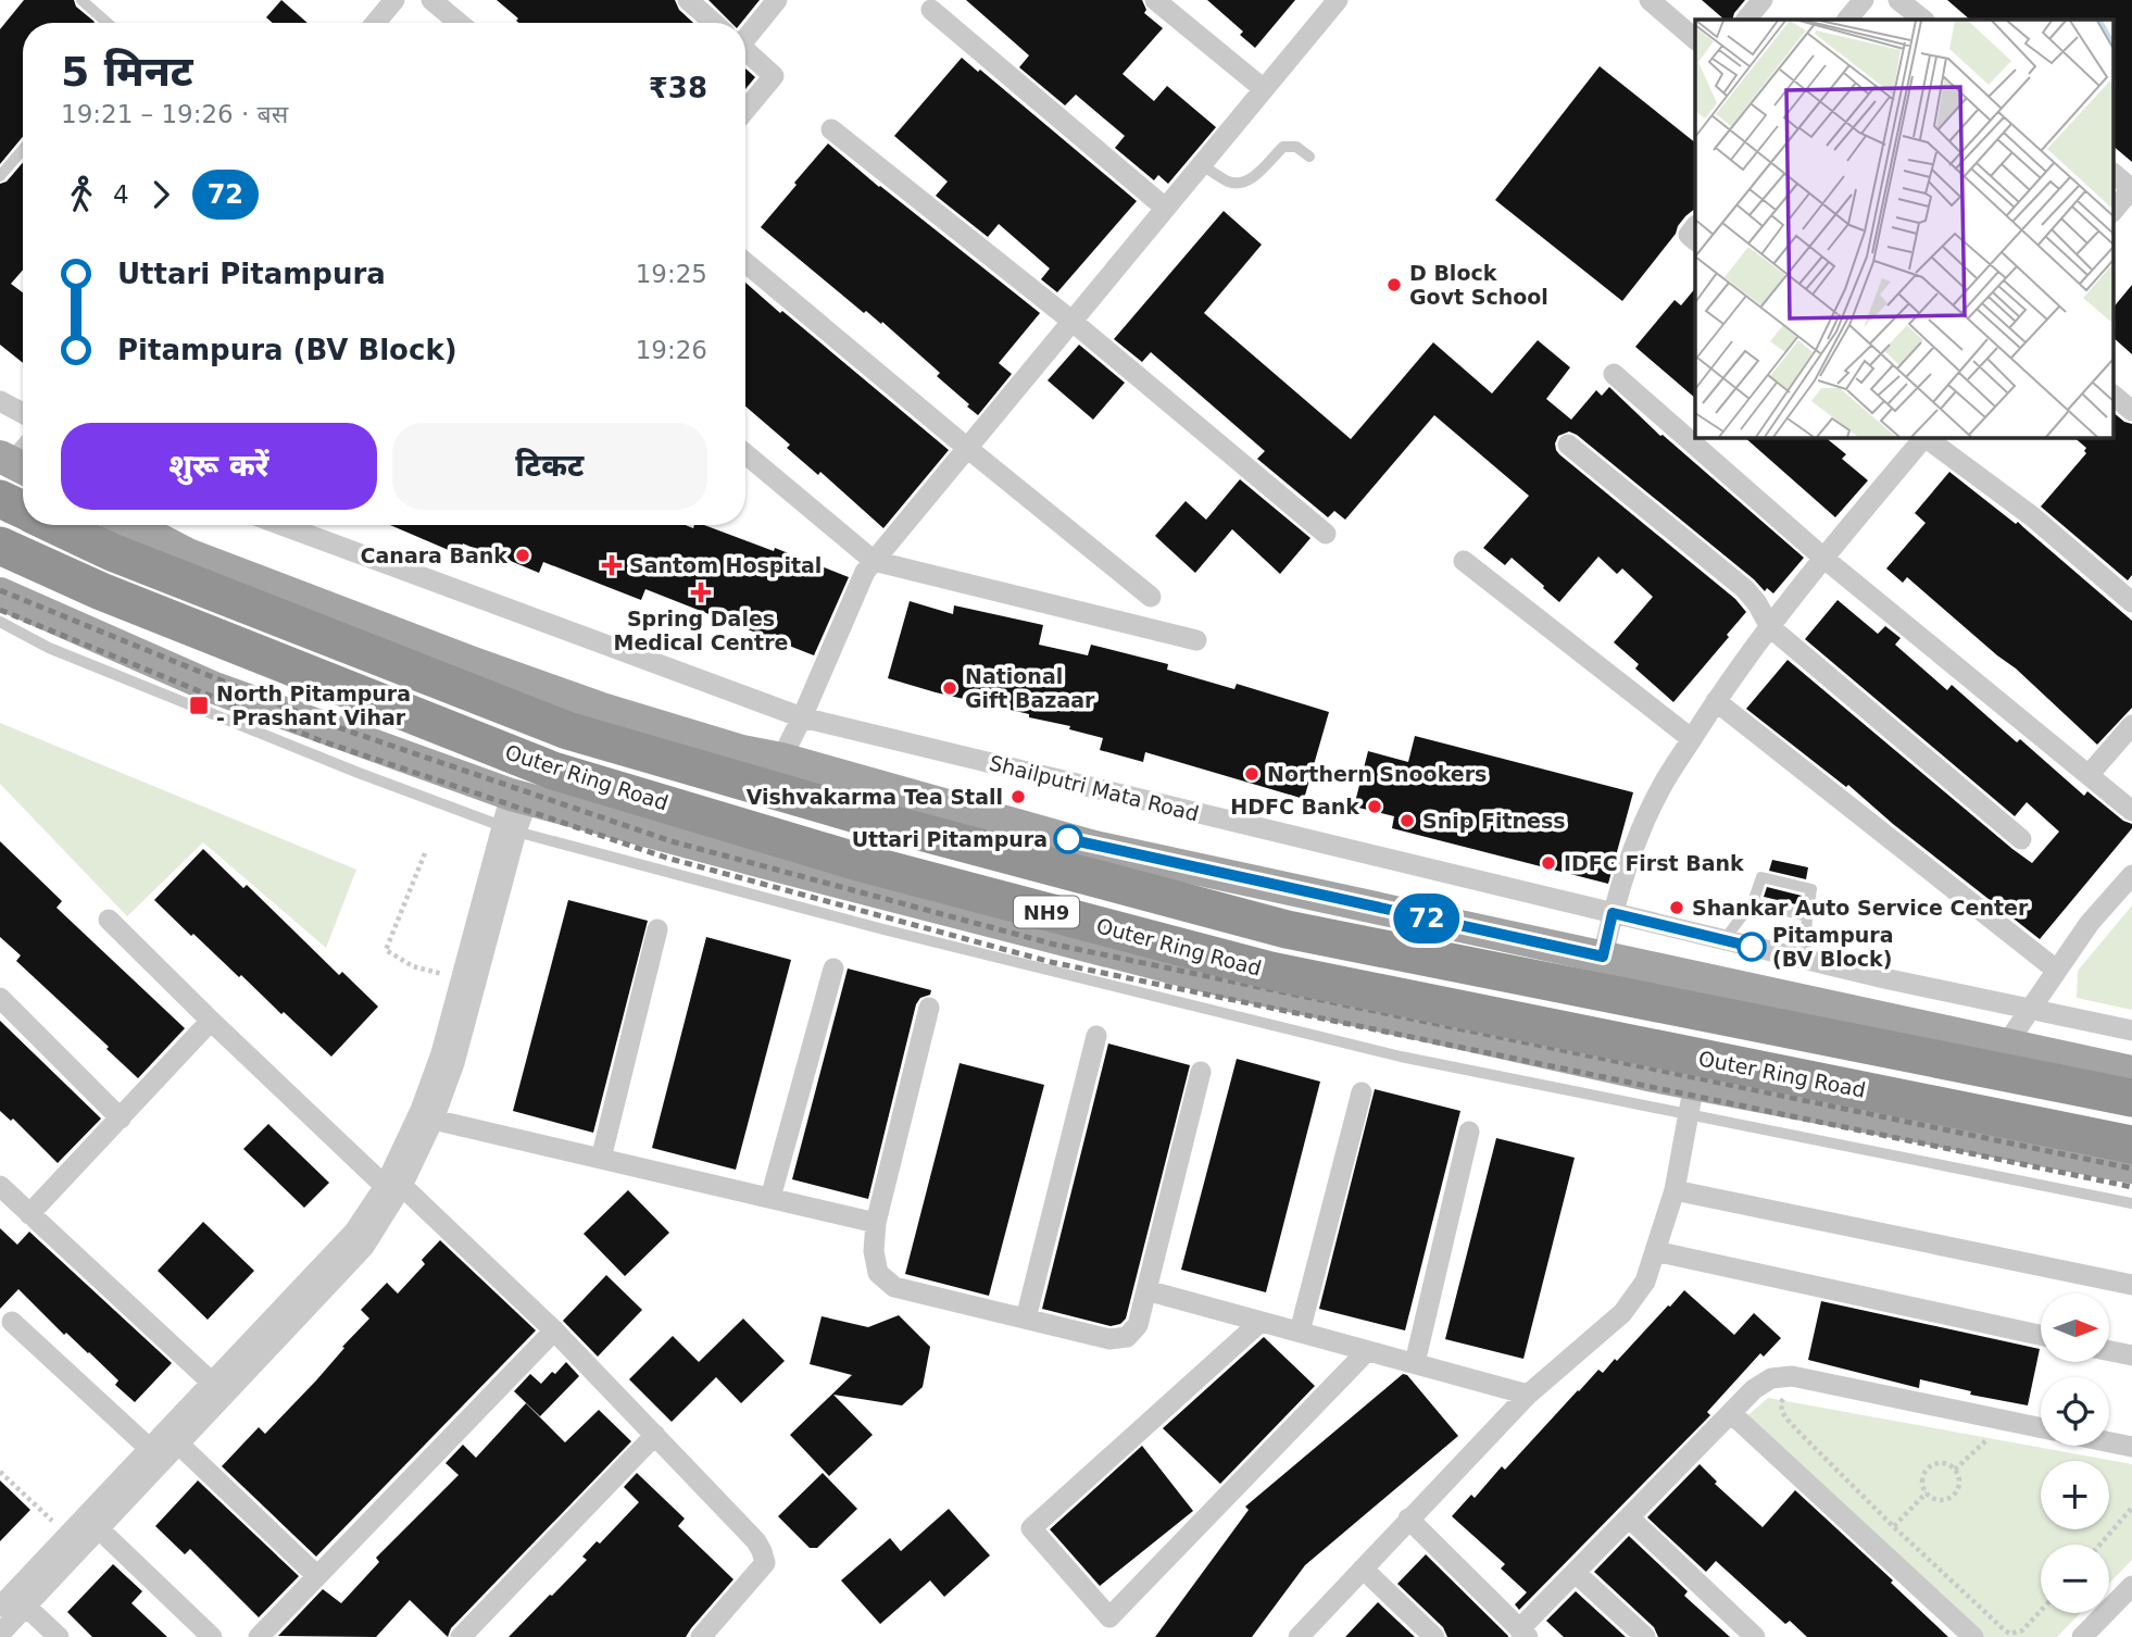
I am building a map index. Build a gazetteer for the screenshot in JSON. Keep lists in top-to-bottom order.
{
  "streets": {
    "highway": ["Outer Ring Road", "NH9"],
    "street": ["Shailputri Mata Road"]
  },
  "places": {
    "other": [
      "D Block Govt School",
      "Canara Bank",
      "National Gift Bazaar",
      "Northern Snookers",
      "Vishvakarma Tea Stall",
      "HDFC Bank",
      "Snip Fitness",
      "Uttari Pitampura",
      "IDFC First Bank",
      "Shankar Auto Service Center",
      "Pitampura (BV Block)"
    ],
    "health": ["Santom Hospital", "Spring Dales Medical Centre"],
    "transit": ["North Pitampura - Prashant Vihar"]
  },
  "lines": ["bus line 72"],
  "north": "right",
  "page": {
    "on_map": "72",
    "heading": ["5 मिनट", "19:21 – 19:26 · बस", "₹38"],
    "legs": ["4", "72"],
    "list": [
      {
        "name": "Uttari Pitampura",
        "value": "19:25"
      },
      {
        "name": "Pitampura (BV Block)",
        "value": "19:26"
      }
    ],
    "buttons": ["शुरू करें", "टिकट"],
    "map_buttons": ["+", "−"]
  }
}
